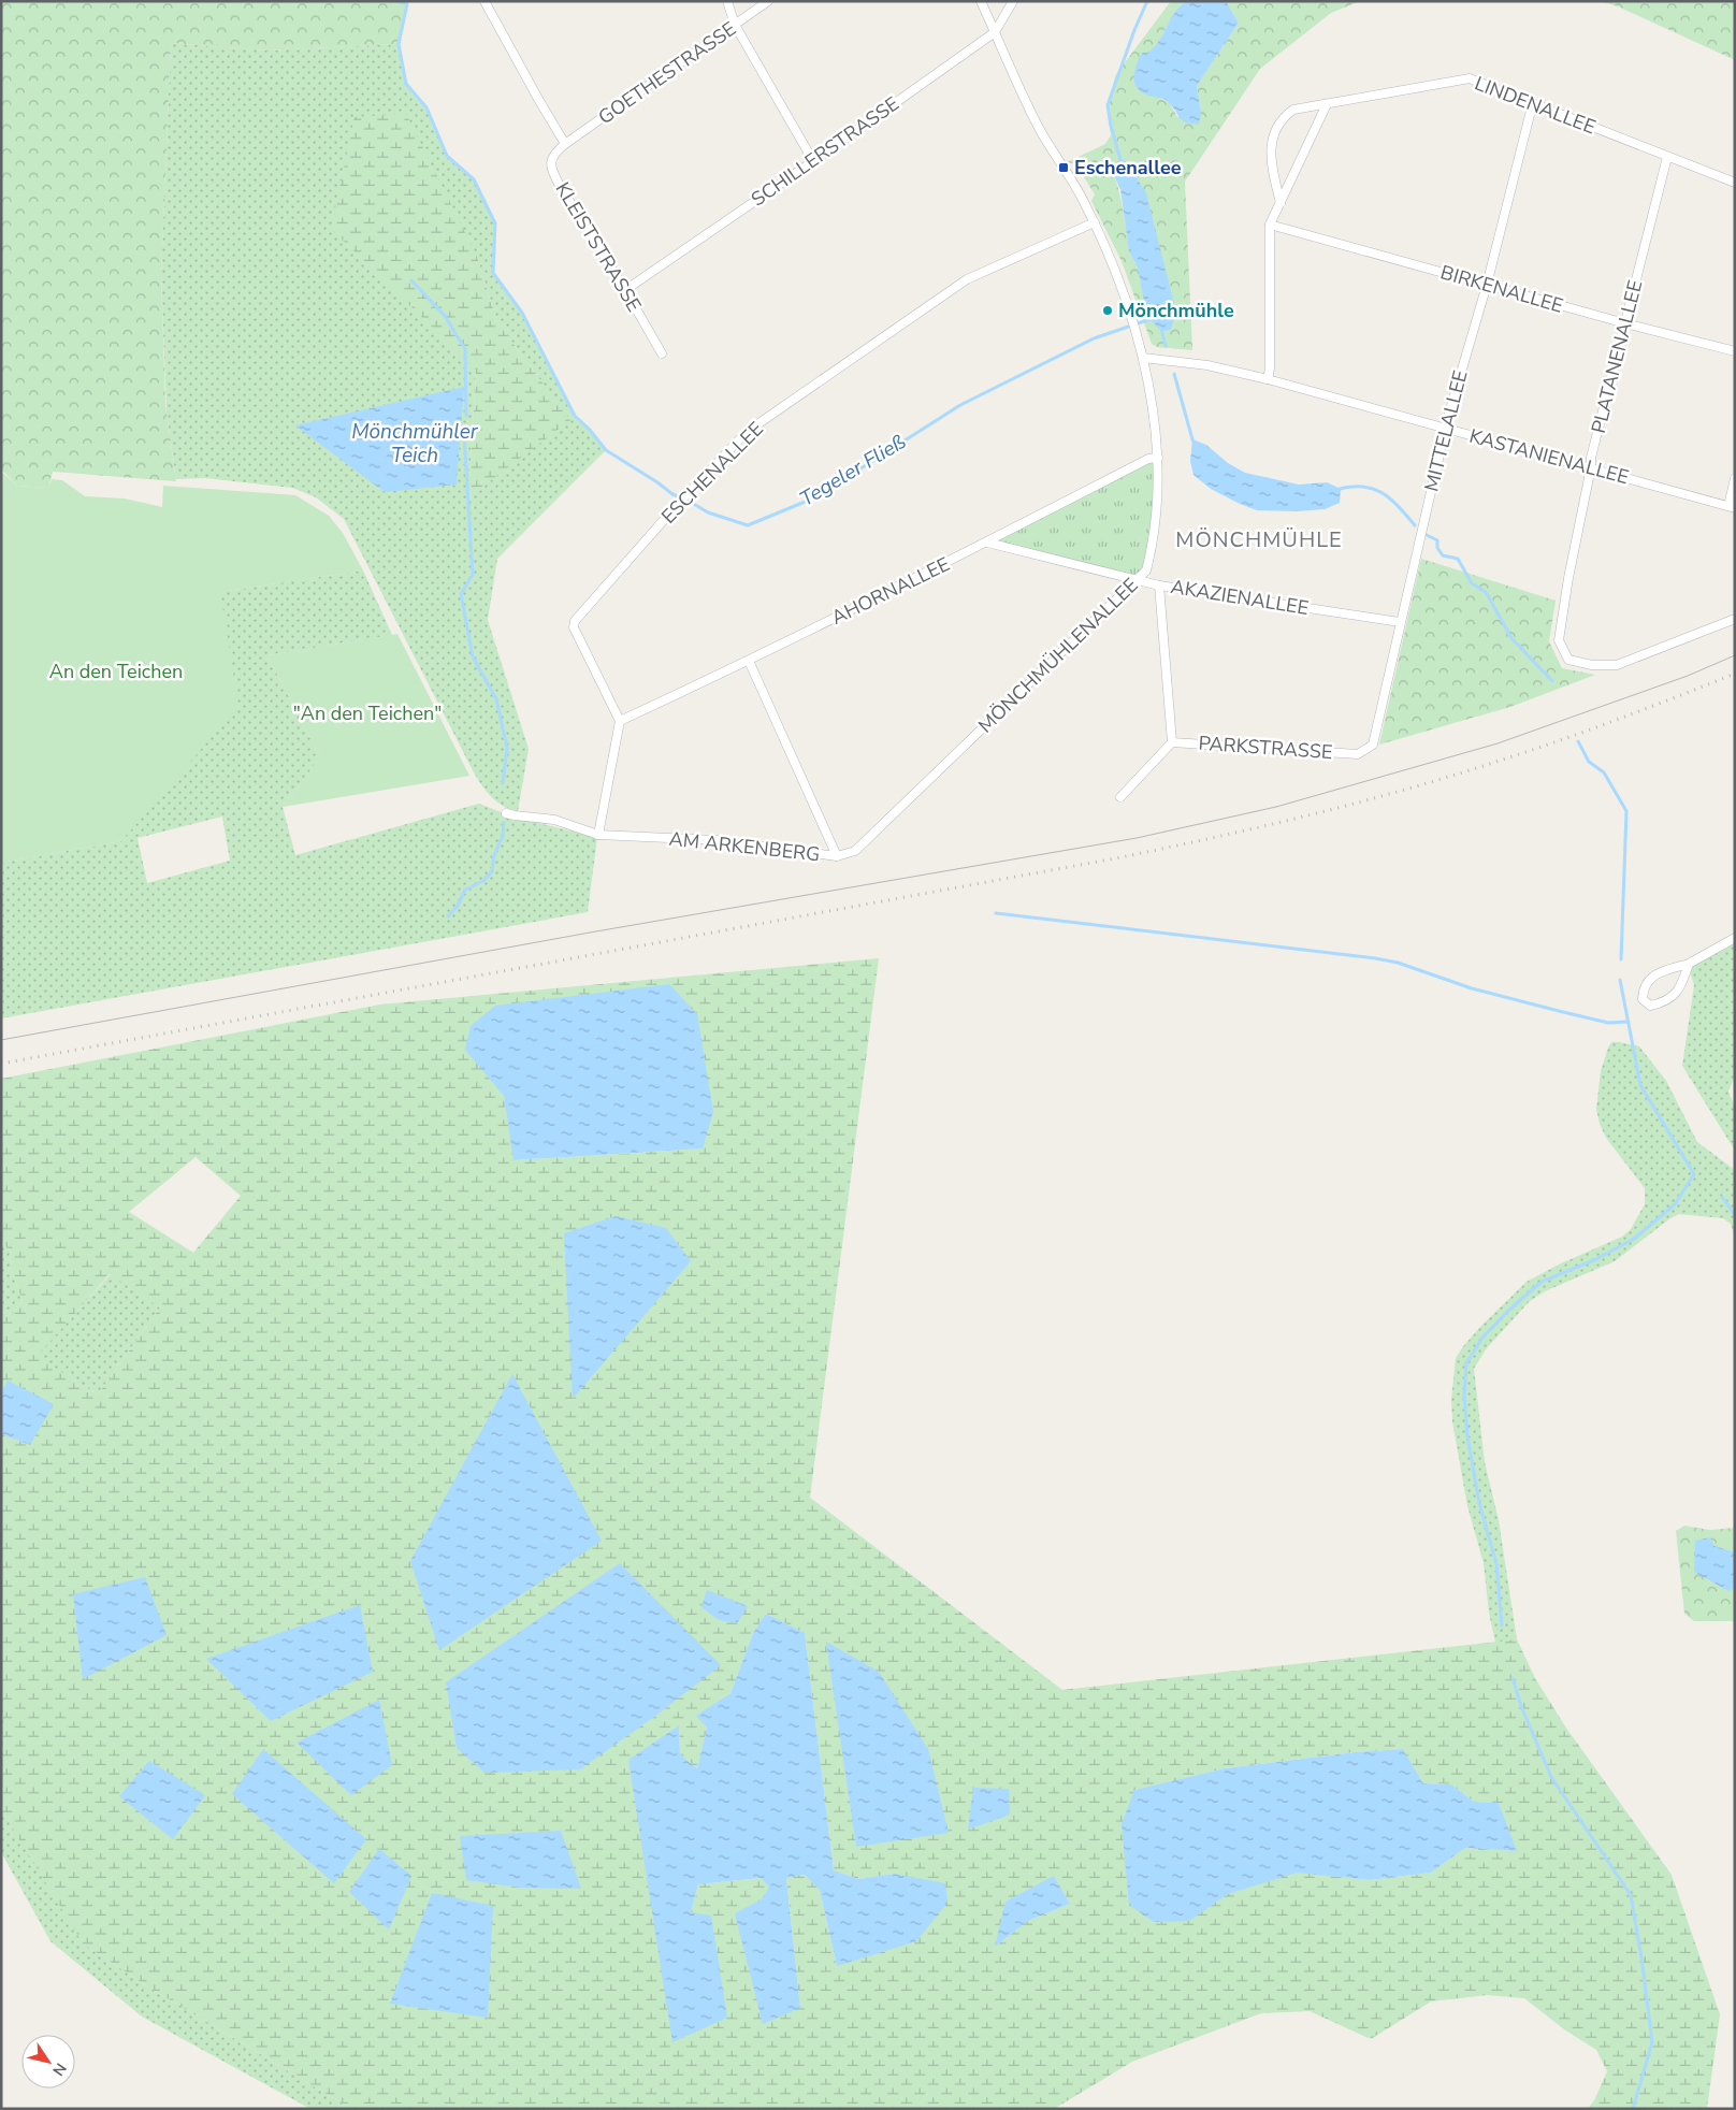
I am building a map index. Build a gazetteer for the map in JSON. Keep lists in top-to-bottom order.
{
  "streets": {
    "street": [
      "GOETHESTRASSE",
      "LINDENALLEE",
      "SCHILLERSTRASSE",
      "KLEISTSTRASSE",
      "BIRKENALLEE",
      "PLATANENALLEE",
      "MITTELALLEE",
      "KASTANIENALLEE",
      "ESCHENALLEE",
      "AHORNALLEE",
      "AKAZIENALLEE",
      "MÖNCHMÜHLENALLEE",
      "PARKSTRASSE",
      "AM ARKENBERG"
    ]
  },
  "crossings": [
    ["GOETHESTRASSE", "KLEISTSTRASSE"],
    ["LINDENALLEE", "PLATANENALLEE"],
    ["LINDENALLEE", "MITTELALLEE"],
    ["SCHILLERSTRASSE", "KLEISTSTRASSE"],
    ["SCHILLERSTRASSE", "MÖNCHMÜHLENALLEE"],
    ["BIRKENALLEE", "PLATANENALLEE"],
    ["BIRKENALLEE", "MITTELALLEE"],
    ["PLATANENALLEE", "KASTANIENALLEE"],
    ["MITTELALLEE", "KASTANIENALLEE"],
    ["MITTELALLEE", "AKAZIENALLEE"],
    ["MITTELALLEE", "PARKSTRASSE"],
    ["KASTANIENALLEE", "MÖNCHMÜHLENALLEE"],
    ["ESCHENALLEE", "AHORNALLEE"],
    ["ESCHENALLEE", "MÖNCHMÜHLENALLEE"],
    ["AHORNALLEE", "AKAZIENALLEE"],
    ["AHORNALLEE", "MÖNCHMÜHLENALLEE"],
    ["AHORNALLEE", "AM ARKENBERG"],
    ["AKAZIENALLEE", "MÖNCHMÜHLENALLEE"],
    ["MÖNCHMÜHLENALLEE", "AM ARKENBERG"]
  ],
  "districts": ["MÖNCHMÜHLE"],
  "water": ["Mönchmühler Teich", "Tegeler Fließ"],
  "parks": ["An den Teichen", "\"An den Teichen\""],
  "places": {
    "transit": ["Eschenallee"],
    "other": ["Mönchmühle"]
  },
  "north": "bottom right"
}
